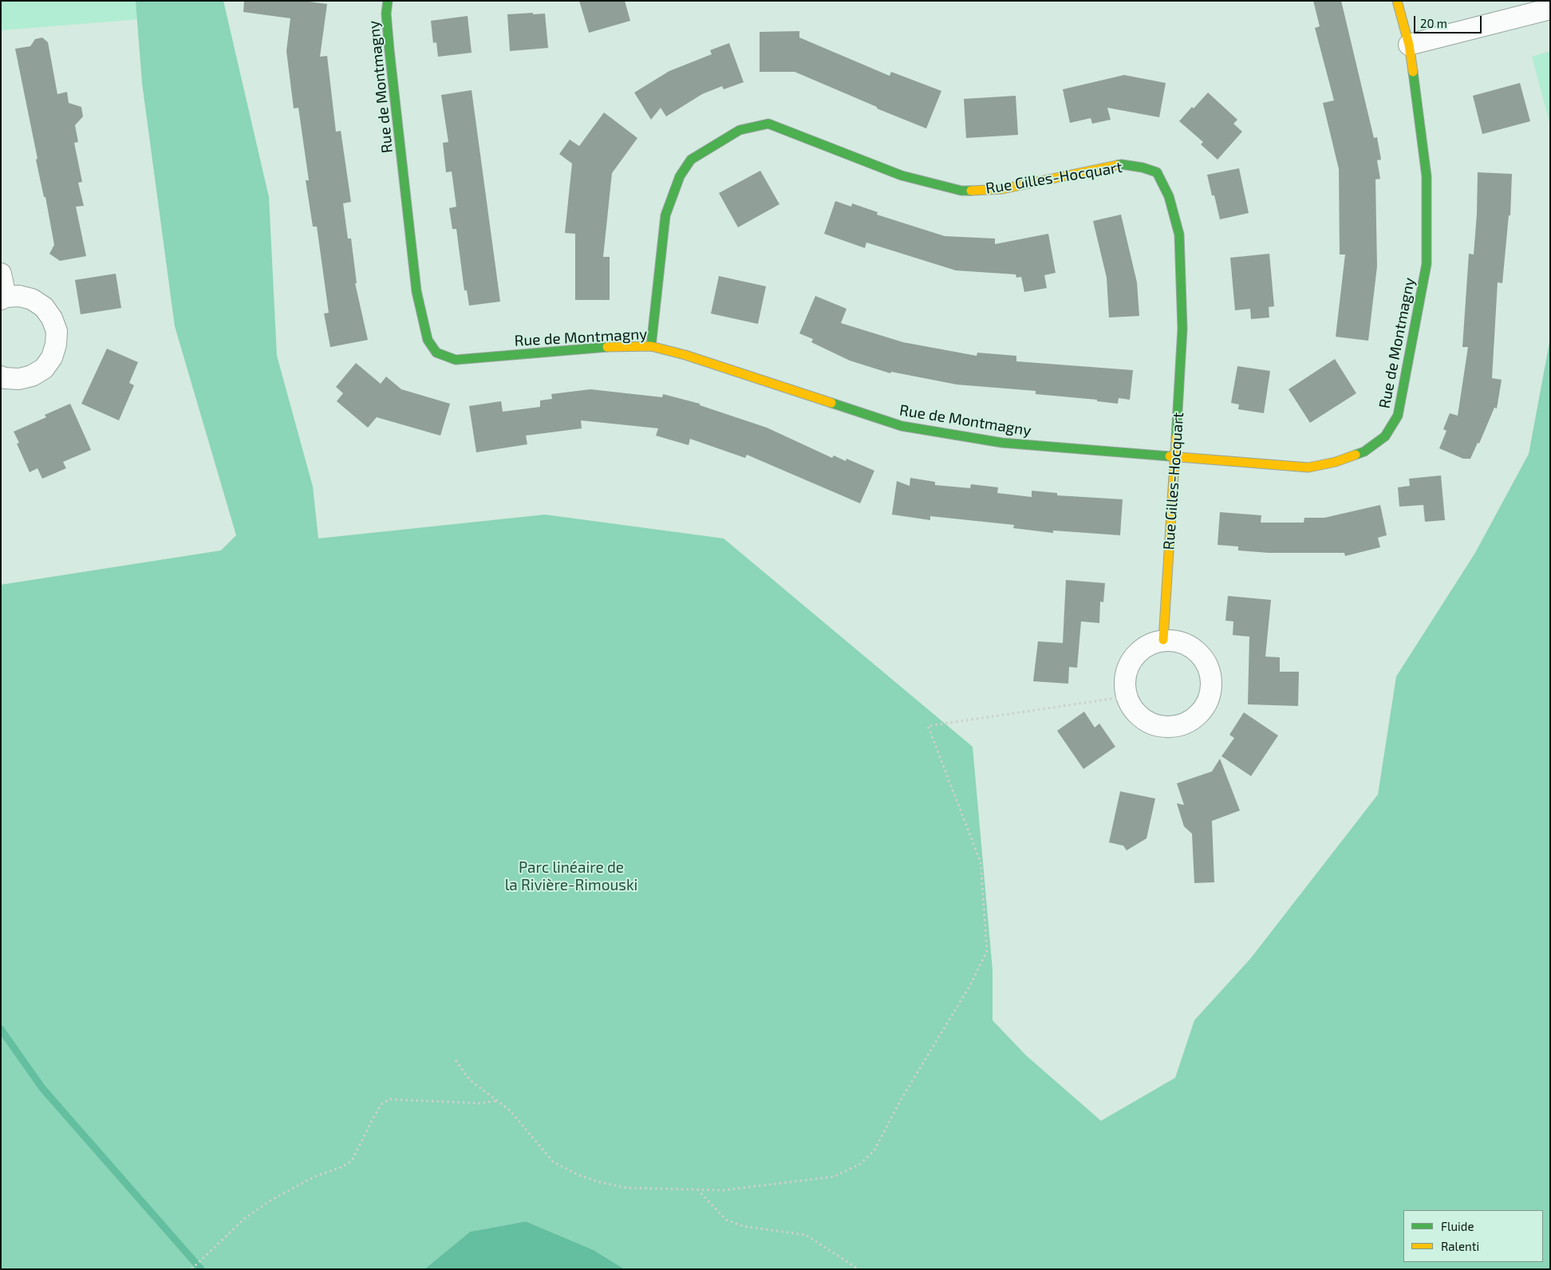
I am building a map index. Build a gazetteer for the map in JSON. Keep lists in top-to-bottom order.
{
  "streets": {
    "street": ["Rue de Montmagny", "Rue Gilles-Hocquart"]
  },
  "crossings": [
    ["Rue de Montmagny", "Rue Gilles-Hocquart"]
  ],
  "parks": ["Parc linéaire de la Rivière-Rimouski"],
  "legend": ["Fluide", "Ralenti"],
  "scale_bar": "20 m"
}
